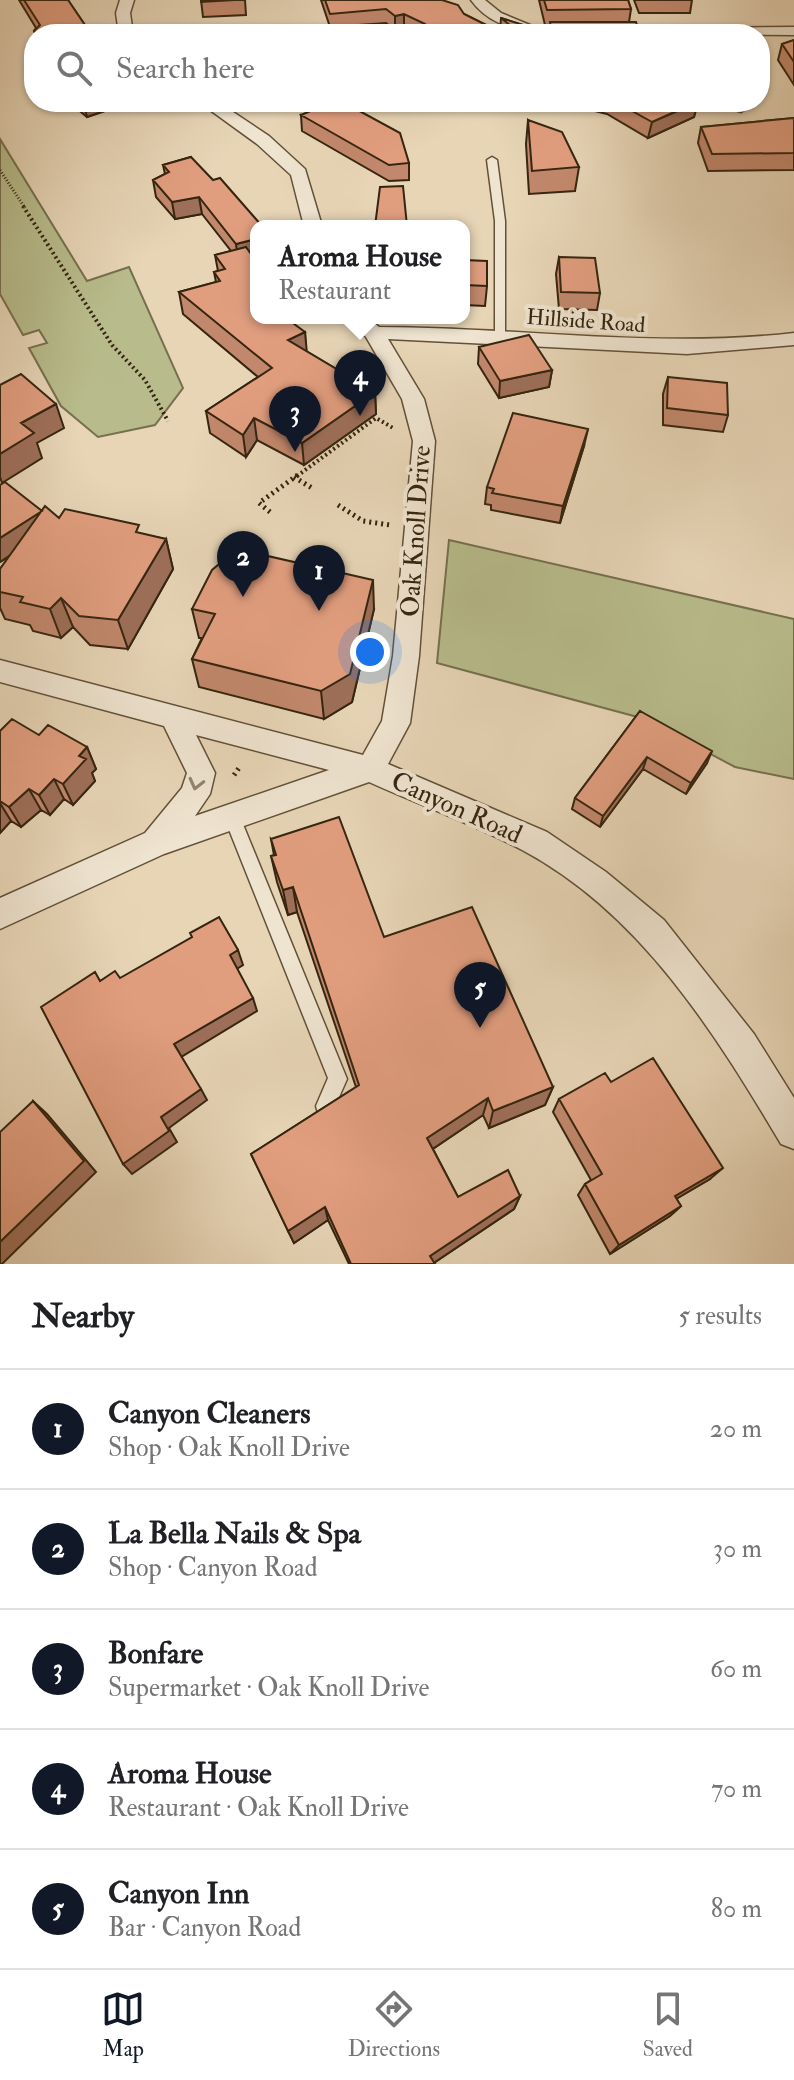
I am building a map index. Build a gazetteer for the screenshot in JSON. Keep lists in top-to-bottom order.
{
  "streets": {
    "street": ["Hillside Road", "Oak Knoll Drive", "Canyon Road"]
  },
  "crossings": [
    ["Hillside Road", "Oak Knoll Drive"],
    ["Oak Knoll Drive", "Canyon Road"]
  ],
  "page": {
    "search": "Search here",
    "popup": ["Aroma House", "Restaurant"],
    "pins": [
      "4",
      "3",
      "2",
      "1",
      "5"
    ],
    "heading": ["Nearby", "5 results"],
    "list": [
      {
        "mark": "1",
        "name": "Canyon Cleaners",
        "note": "Shop · Oak Knoll Drive",
        "value": "20 m"
      },
      {
        "mark": "2",
        "name": "La Bella Nails & Spa",
        "note": "Shop · Canyon Road",
        "value": "30 m"
      },
      {
        "mark": "3",
        "name": "Bonfare",
        "note": "Supermarket · Oak Knoll Drive",
        "value": "60 m"
      },
      {
        "mark": "4",
        "name": "Aroma House",
        "note": "Restaurant · Oak Knoll Drive",
        "value": "70 m"
      },
      {
        "mark": "5",
        "name": "Canyon Inn",
        "note": "Bar · Canyon Road",
        "value": "80 m"
      }
    ],
    "nav": ["Map", "Directions", "Saved"]
  }
}
